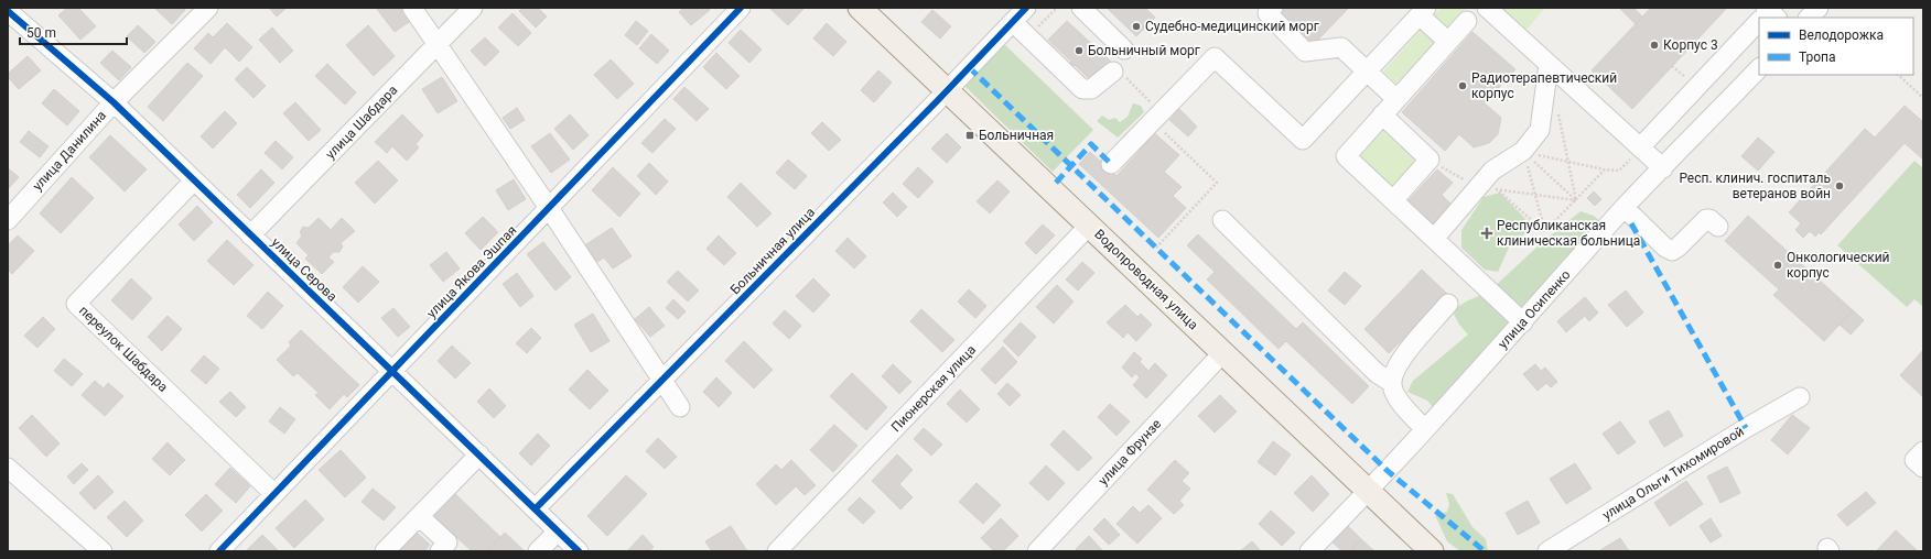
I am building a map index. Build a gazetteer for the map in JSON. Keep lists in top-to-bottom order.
{
  "streets": {
    "main road": ["Водопроводная улица"],
    "street": [
      "улица Шабдара",
      "улица Данилина",
      "Больничная улица",
      "улица Серова",
      "улица Якова Эшпая",
      "улица Осипенко",
      "переулок Шабдара",
      "Пионерская улица",
      "улица Фрунзе",
      "улица Ольги Тихомировой"
    ]
  },
  "crossings": [
    ["улица Шабдара", "улица Серова"],
    ["улица Данилина", "улица Серова"],
    ["Больничная улица", "улица Серова"],
    ["Больничная улица", "Водопроводная улица"],
    ["улица Серова", "улица Якова Эшпая"],
    ["улица Серова", "переулок Шабдара"],
    ["улица Якова Эшпая", "переулок Шабдара"],
    ["Водопроводная улица", "улица Осипенко"],
    ["Водопроводная улица", "Пионерская улица"],
    ["Водопроводная улица", "улица Фрунзе"]
  ],
  "places": {
    "other": [
      "Судебно-медицинский морг",
      "Корпус 3",
      "Больничный морг",
      "Радиотерапевтический корпус",
      "Респ. клинич. госпиталь ветеранов войн",
      "Онкологический корпус"
    ],
    "transit": ["Больничная"],
    "health": ["Республиканская клиническая больница"]
  },
  "legend": ["Велодорожка", "Тропа"],
  "scale_bar": "50 m"
}
